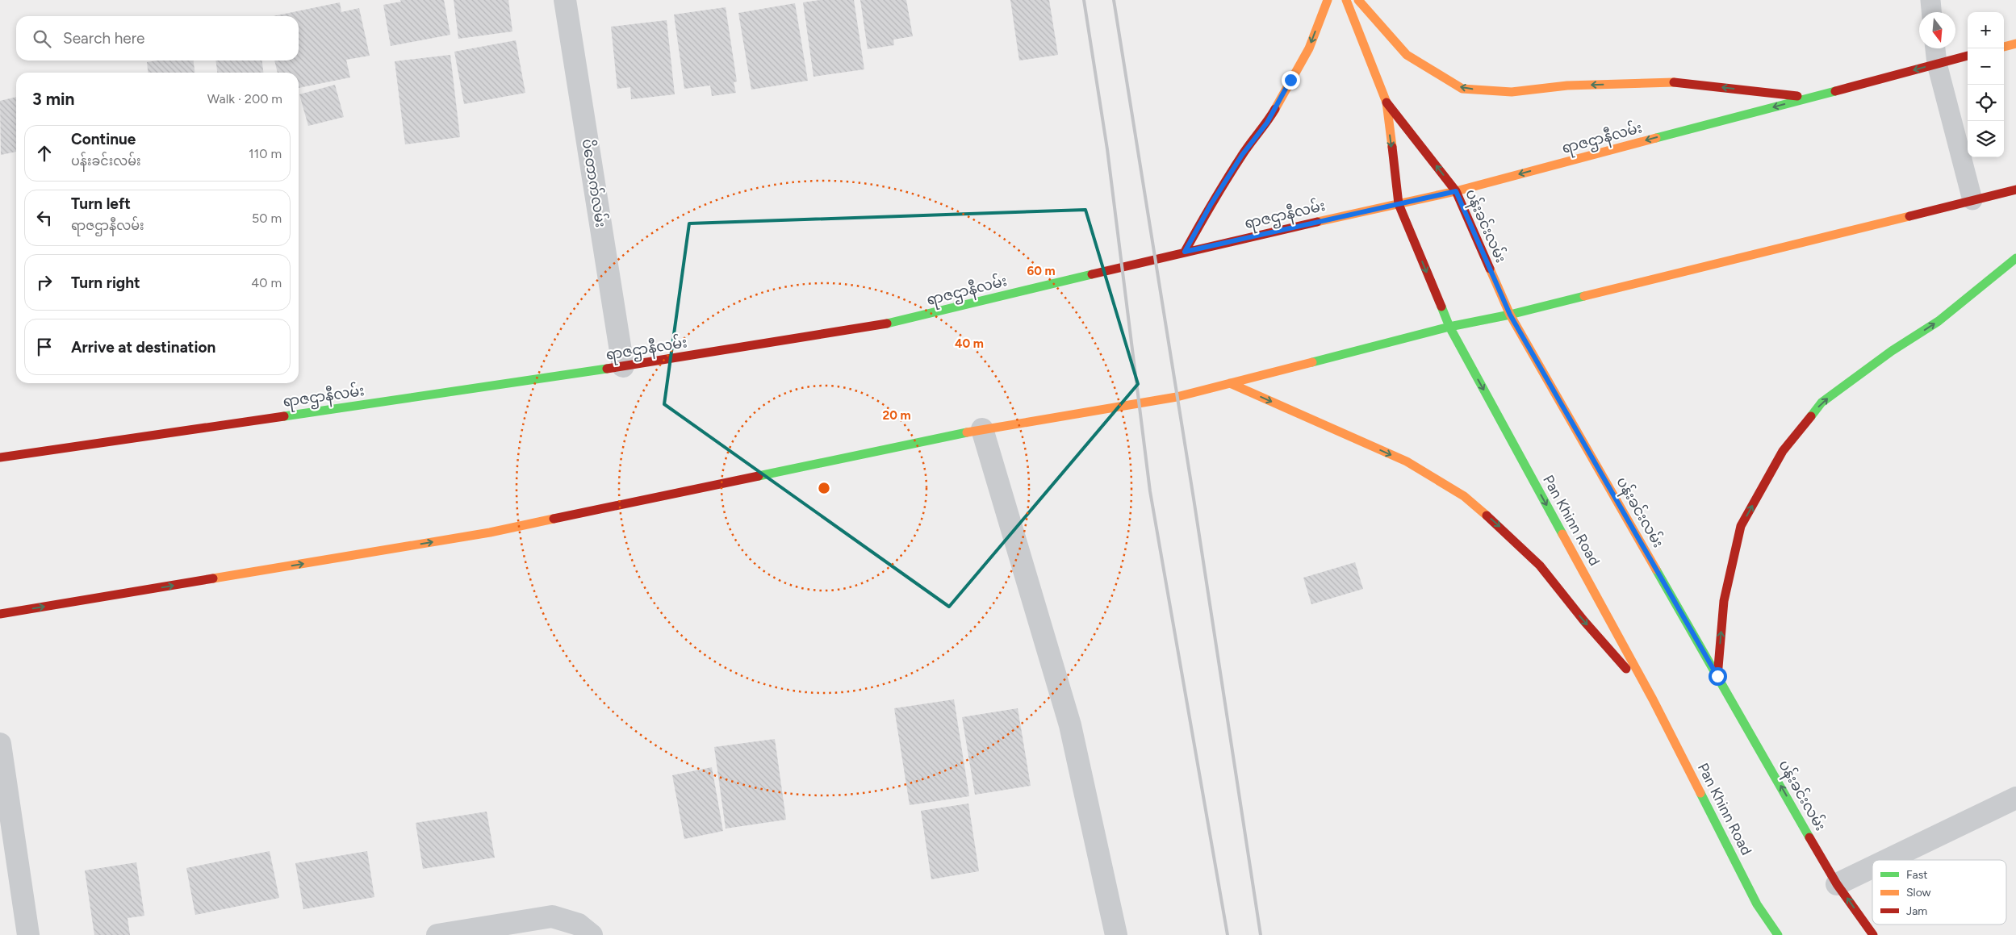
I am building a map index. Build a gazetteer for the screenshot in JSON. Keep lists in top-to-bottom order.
{
  "streets": {
    "main road": ["ရာဇဌာနီလမ်း", "ပန်းခင်းလမ်း", "Pan Khinn Road"],
    "street": ["ပိတောက်လမ်း"]
  },
  "crossings": [
    ["ရာဇဌာနီလမ်း", "ပိတောက်လမ်း"],
    ["ရာဇဌာနီလမ်း", "ပန်းခင်းလမ်း"],
    ["ရာဇဌာနီလမ်း", "Pan Khinn Road"],
    ["ပန်းခင်းလမ်း", "Pan Khinn Road"]
  ],
  "one_way": ["ပန်းခင်းလမ်း", "Pan Khinn Road"],
  "legend": ["Fast", "Slow", "Jam"],
  "north": "bottom",
  "page": {
    "map_buttons": ["+", "−"],
    "search": "Search here",
    "heading": ["3 min", "Walk · 200 m"],
    "list": [
      ["Continue", "ပန်းခင်းလမ်း", "110 m"],
      ["Turn left", "ရာဇဌာနီလမ်း", "50 m"],
      ["Turn right", "40 m"],
      "Arrive at destination"
    ]
  },
  "rings": ["60 m", "40 m", "20 m"]
}
